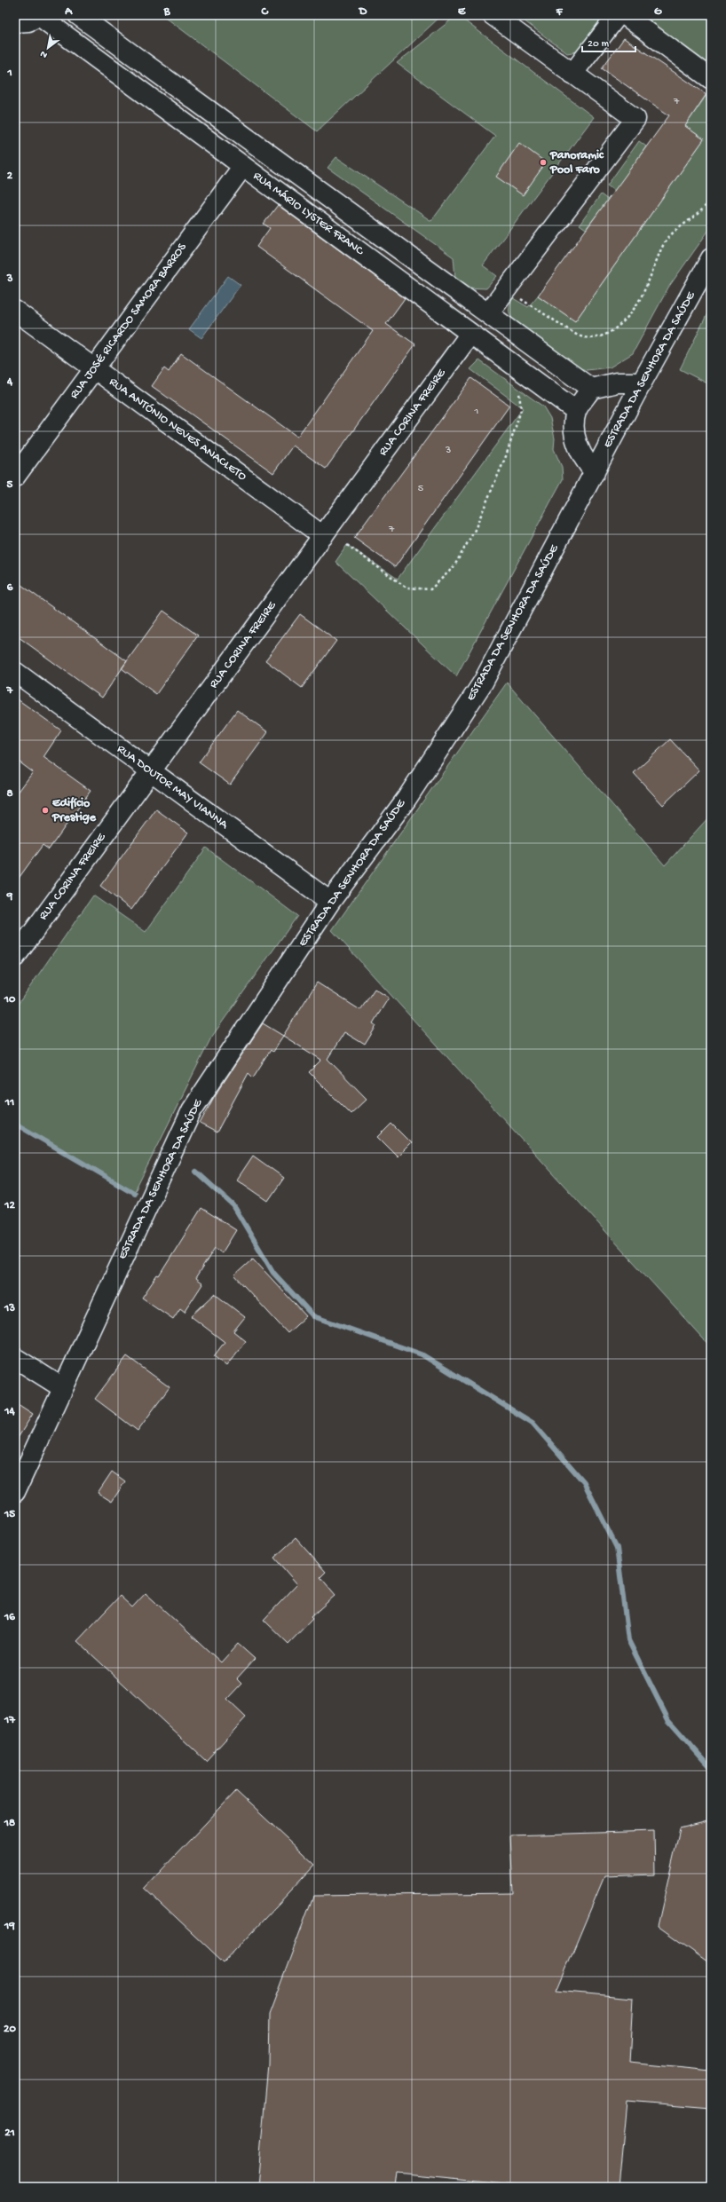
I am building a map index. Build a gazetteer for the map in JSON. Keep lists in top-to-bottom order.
{
  "streets": {
    "street": [
      "RUA MÁRIO LYSTER FRANC",
      "RUA JOSÉ RICARDO SAMORA BARROS",
      "ESTRADA DA SENHORA DA SAÚDE",
      "RUA CORINA FREIRE",
      "RUA ANTÓNIO NEVES ANACLETO",
      "RUA DOUTOR MAY VIANNA"
    ]
  },
  "crossings": [
    ["RUA MÁRIO LYSTER FRANC", "RUA JOSÉ RICARDO SAMORA BARROS"],
    ["RUA MÁRIO LYSTER FRANC", "RUA CORINA FREIRE"],
    ["RUA JOSÉ RICARDO SAMORA BARROS", "RUA ANTÓNIO NEVES ANACLETO"],
    ["ESTRADA DA SENHORA DA SAÚDE", "RUA DOUTOR MAY VIANNA"],
    ["RUA CORINA FREIRE", "RUA ANTÓNIO NEVES ANACLETO"],
    ["RUA CORINA FREIRE", "RUA DOUTOR MAY VIANNA"]
  ],
  "places": ["Panoramic Pool Faro", "Edifício Prestige"],
  "house_numbers": [
    "7",
    "1",
    "3",
    "5",
    "7"
  ],
  "scale_bar": "20 m",
  "north": "bottom left",
  "grid": {
    "columns": [
      "A",
      "B",
      "C",
      "D",
      "E",
      "F",
      "G"
    ],
    "rows": [
      "1",
      "2",
      "3",
      "4",
      "5",
      "6",
      "7",
      "8",
      "9",
      "10",
      "11",
      "12",
      "13",
      "14",
      "15",
      "16",
      "17",
      "18",
      "19",
      "20",
      "21"
    ]
  }
}
